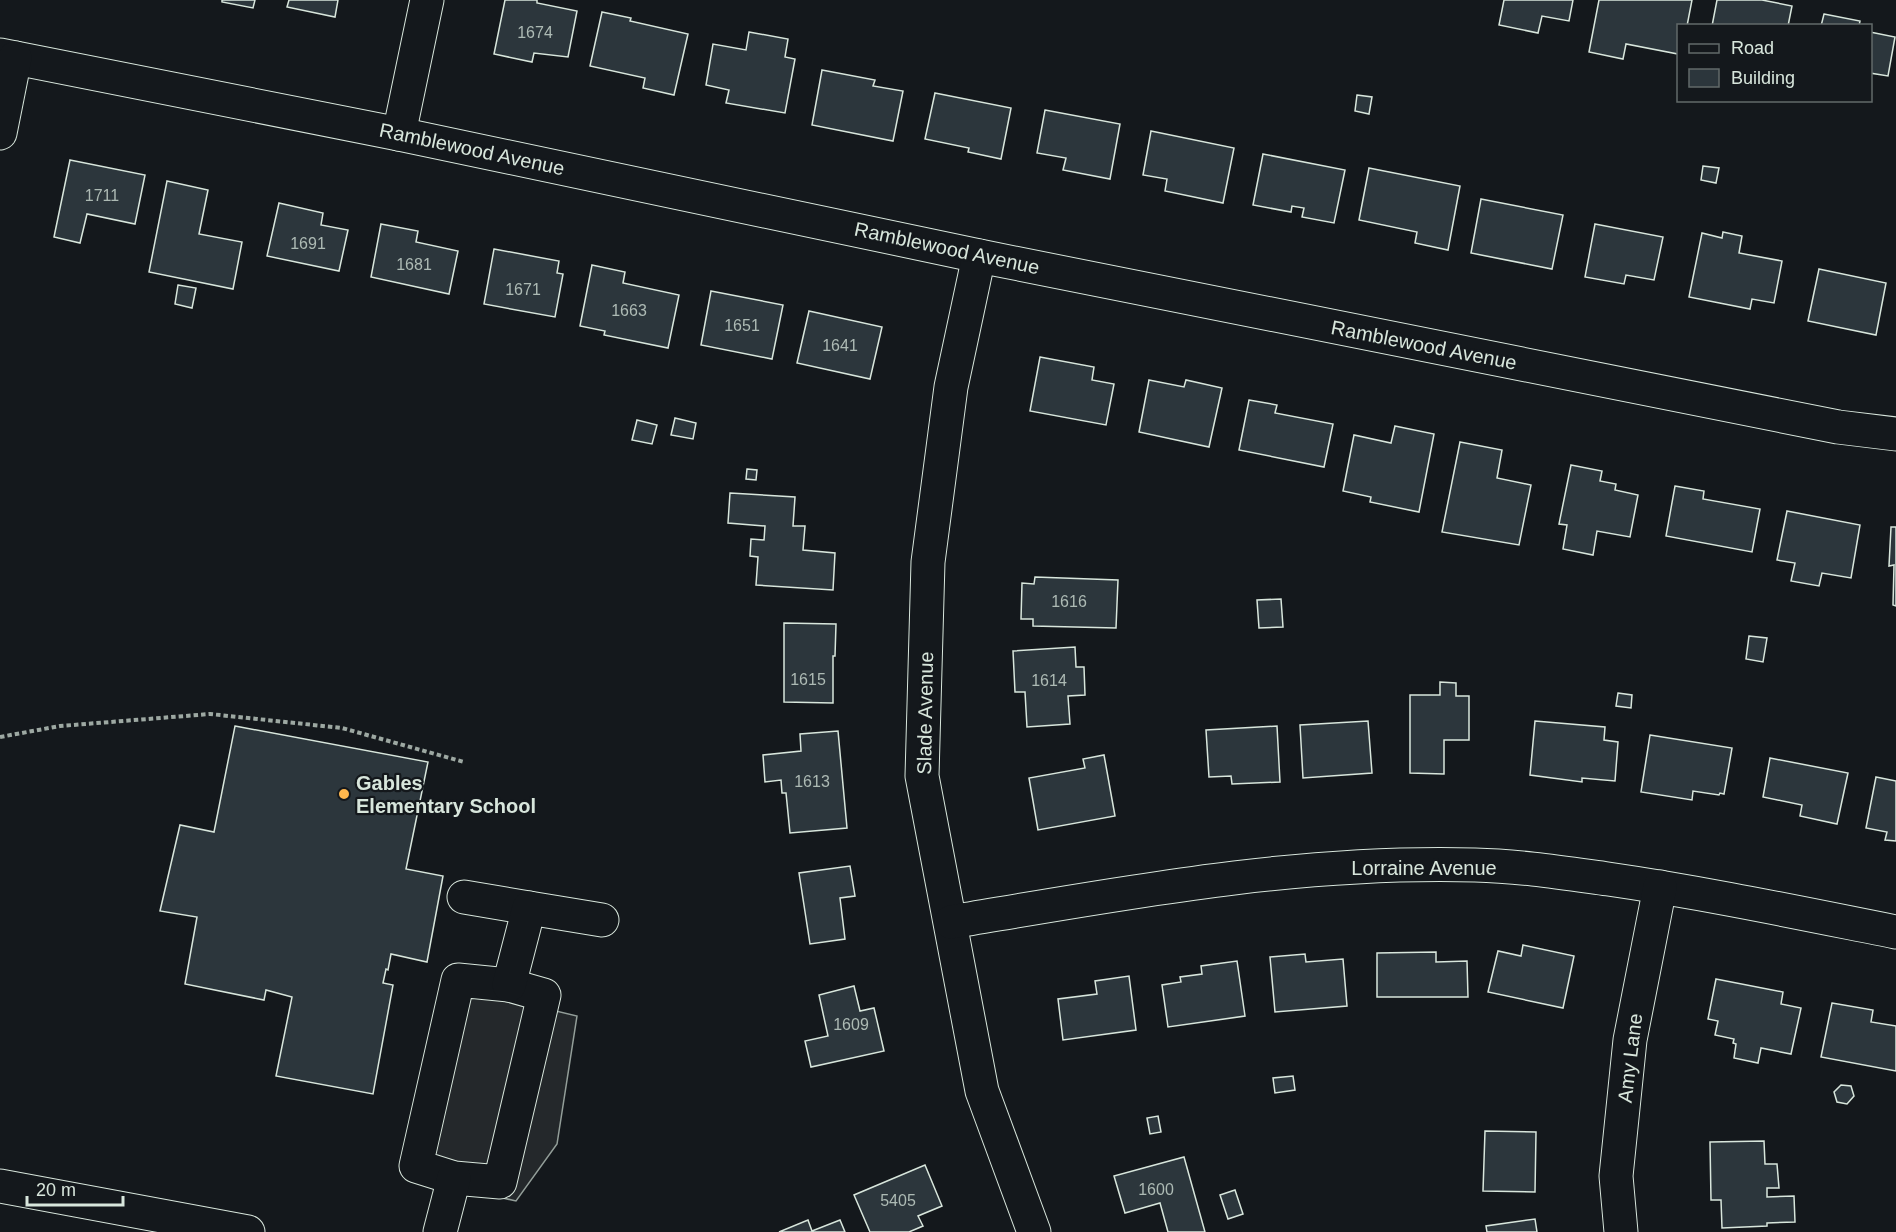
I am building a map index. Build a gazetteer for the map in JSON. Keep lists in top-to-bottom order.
{
  "streets": {
    "street": [
      "Ramblewood Avenue",
      "Slade Avenue",
      "Lorraine Avenue",
      "Amy Lane"
    ]
  },
  "crossings": [
    ["Ramblewood Avenue", "Slade Avenue"],
    ["Slade Avenue", "Lorraine Avenue"],
    ["Lorraine Avenue", "Amy Lane"]
  ],
  "places": ["Gables Elementary School"],
  "house_numbers": [
    "1674",
    "1711",
    "1691",
    "1681",
    "1671",
    "1663",
    "1651",
    "1641",
    "1616",
    "1615",
    "1614",
    "1613",
    "1609",
    "1600",
    "5405"
  ],
  "legend": ["Road", "Building"],
  "scale_bar": "20 m"
}
